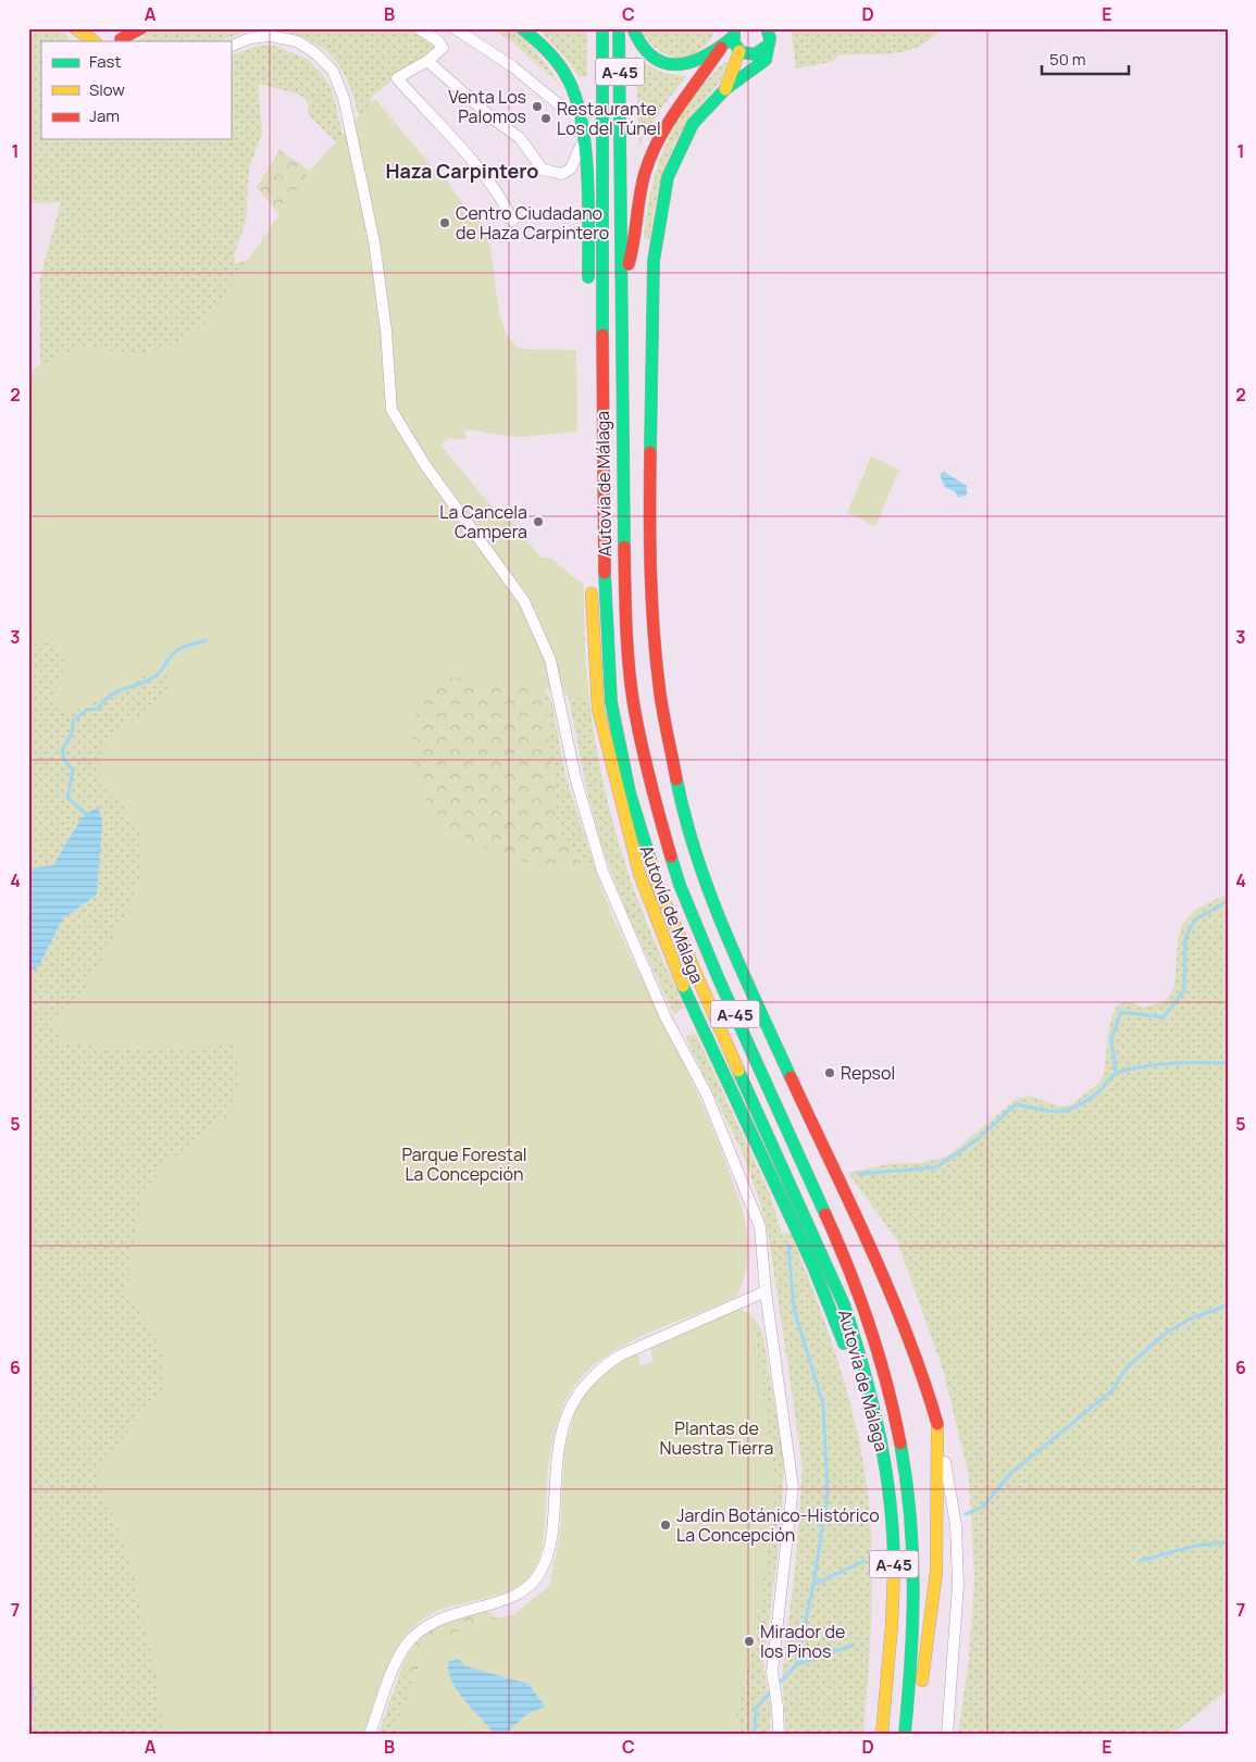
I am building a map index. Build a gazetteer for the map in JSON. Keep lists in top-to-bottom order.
{
  "streets": {
    "main road": ["A-45", "Autovía de Málaga"]
  },
  "districts": ["Haza Carpintero"],
  "parks": ["Parque Forestal La Concepción", "Plantas de Nuestra Tierra"],
  "places": [
    "Venta Los Palomos",
    "Restaurante Los del Túnel",
    "Centro Ciudadano de Haza Carpintero",
    "La Cancela Campera",
    "Repsol",
    "Jardín Botánico-Histórico La Concepción",
    "Mirador de los Pinos"
  ],
  "legend": ["Fast", "Slow", "Jam"],
  "scale_bar": "50 m",
  "grid": {
    "columns": [
      "A",
      "B",
      "C",
      "D",
      "E"
    ],
    "rows": [
      "1",
      "2",
      "3",
      "4",
      "5",
      "6",
      "7"
    ]
  }
}
